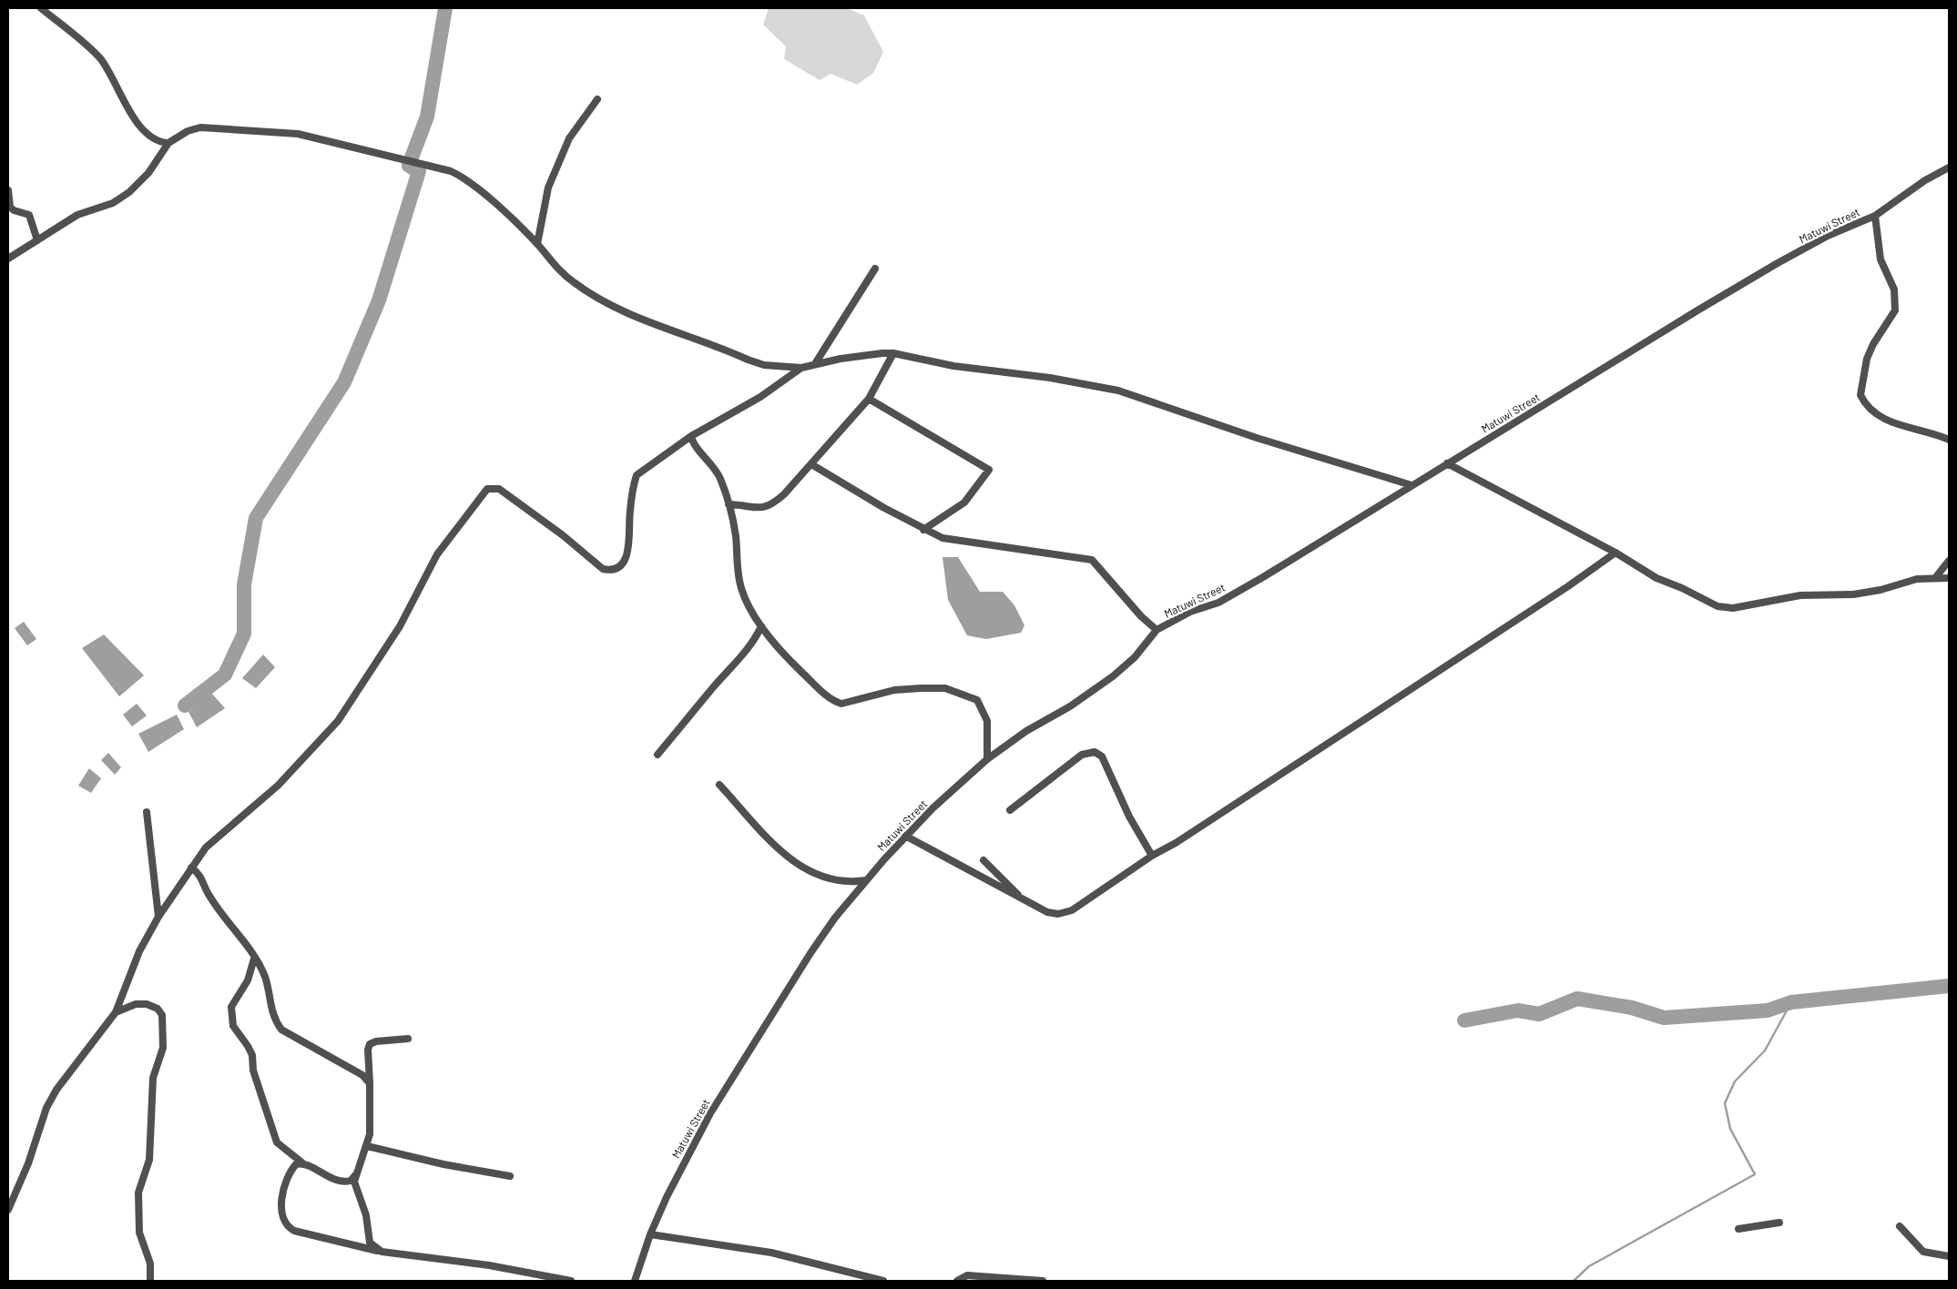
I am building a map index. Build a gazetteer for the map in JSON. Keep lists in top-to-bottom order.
{
  "streets": {
    "street": ["Matuwi Street"]
  }
}
